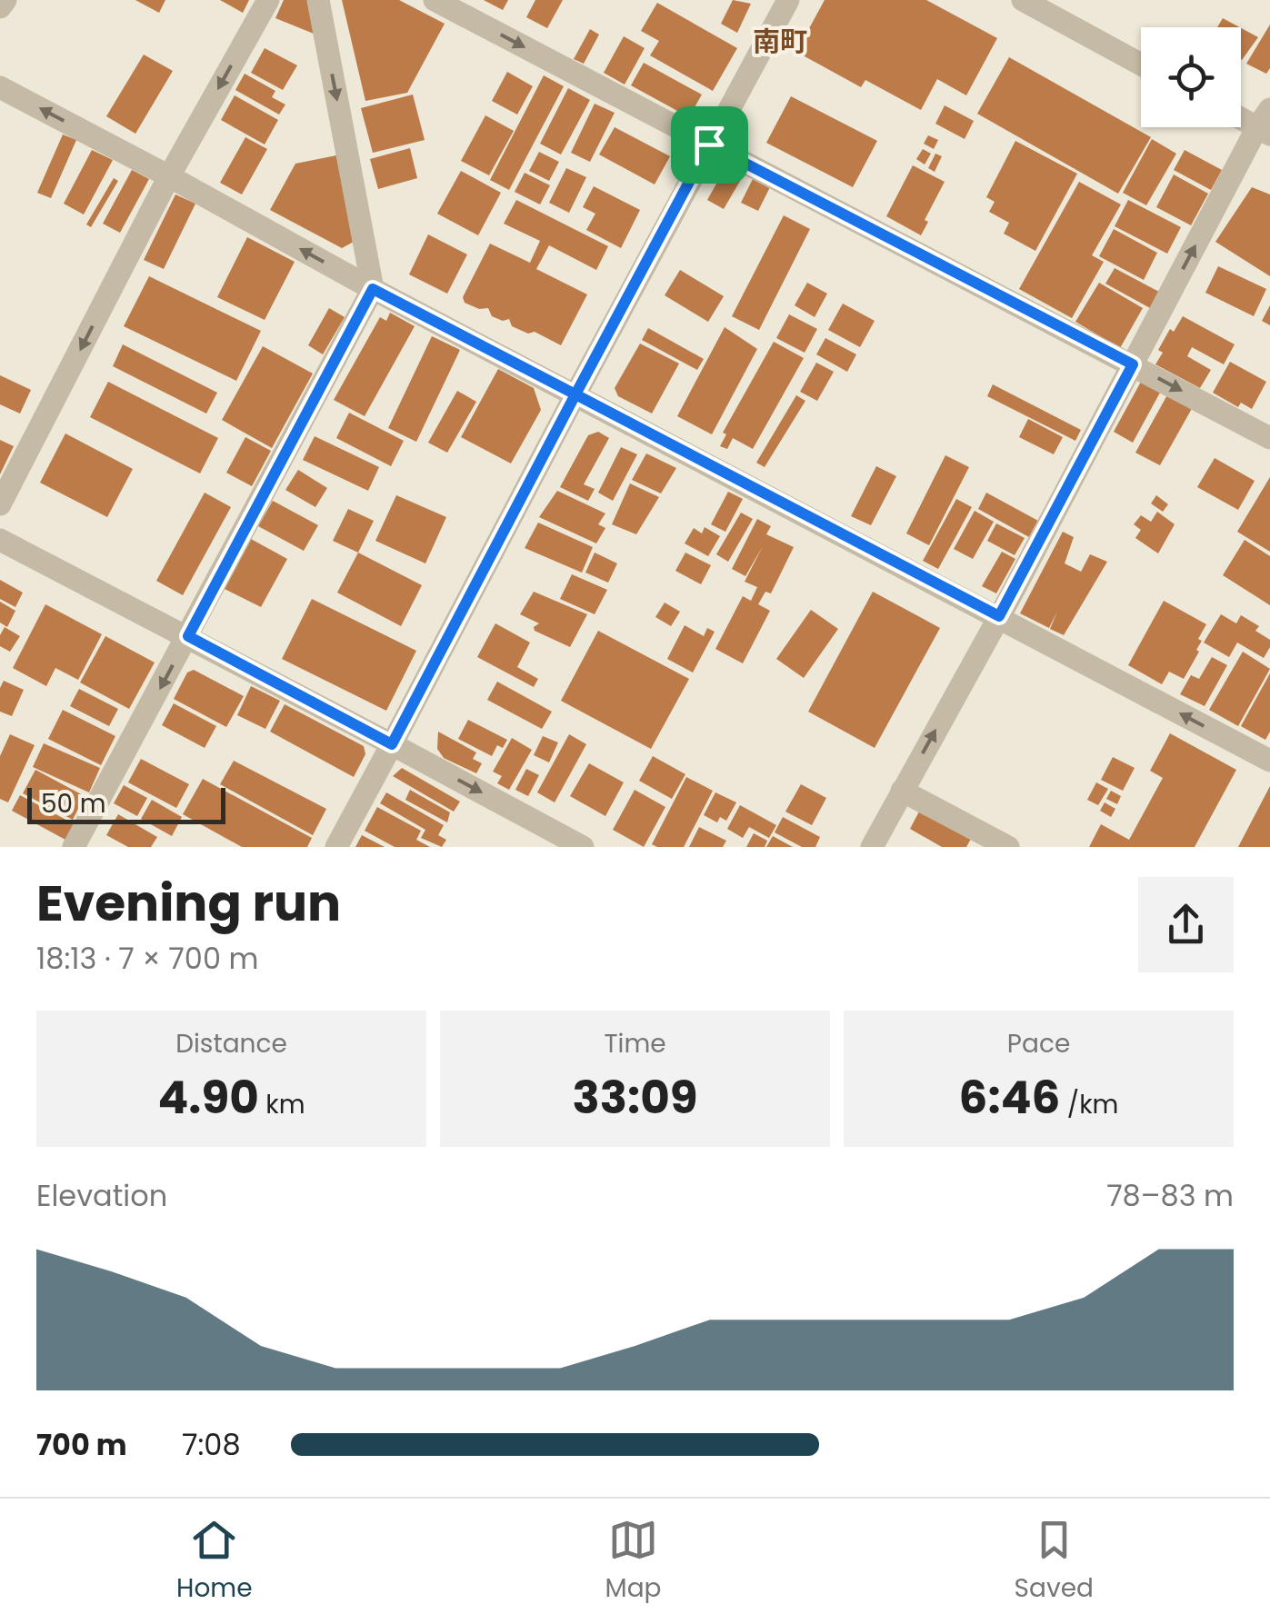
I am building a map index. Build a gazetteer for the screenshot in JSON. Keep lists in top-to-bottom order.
{
  "districts": ["南町"],
  "scale_bar": "50 m",
  "page": {
    "scale": "50 m",
    "heading": ["Evening run", "18:13 · 7 × 700 m"],
    "stats": [
      ["Distance", "4.90 km"],
      ["Time", "33:09"],
      ["Pace", "6:46 /km"]
    ],
    "chart": ["Elevation", "78–83 m"],
    "list": [
      {
        "name": "700 m",
        "note": "7:08"
      }
    ],
    "tabs": ["Home", "Map", "Saved"]
  }
}
